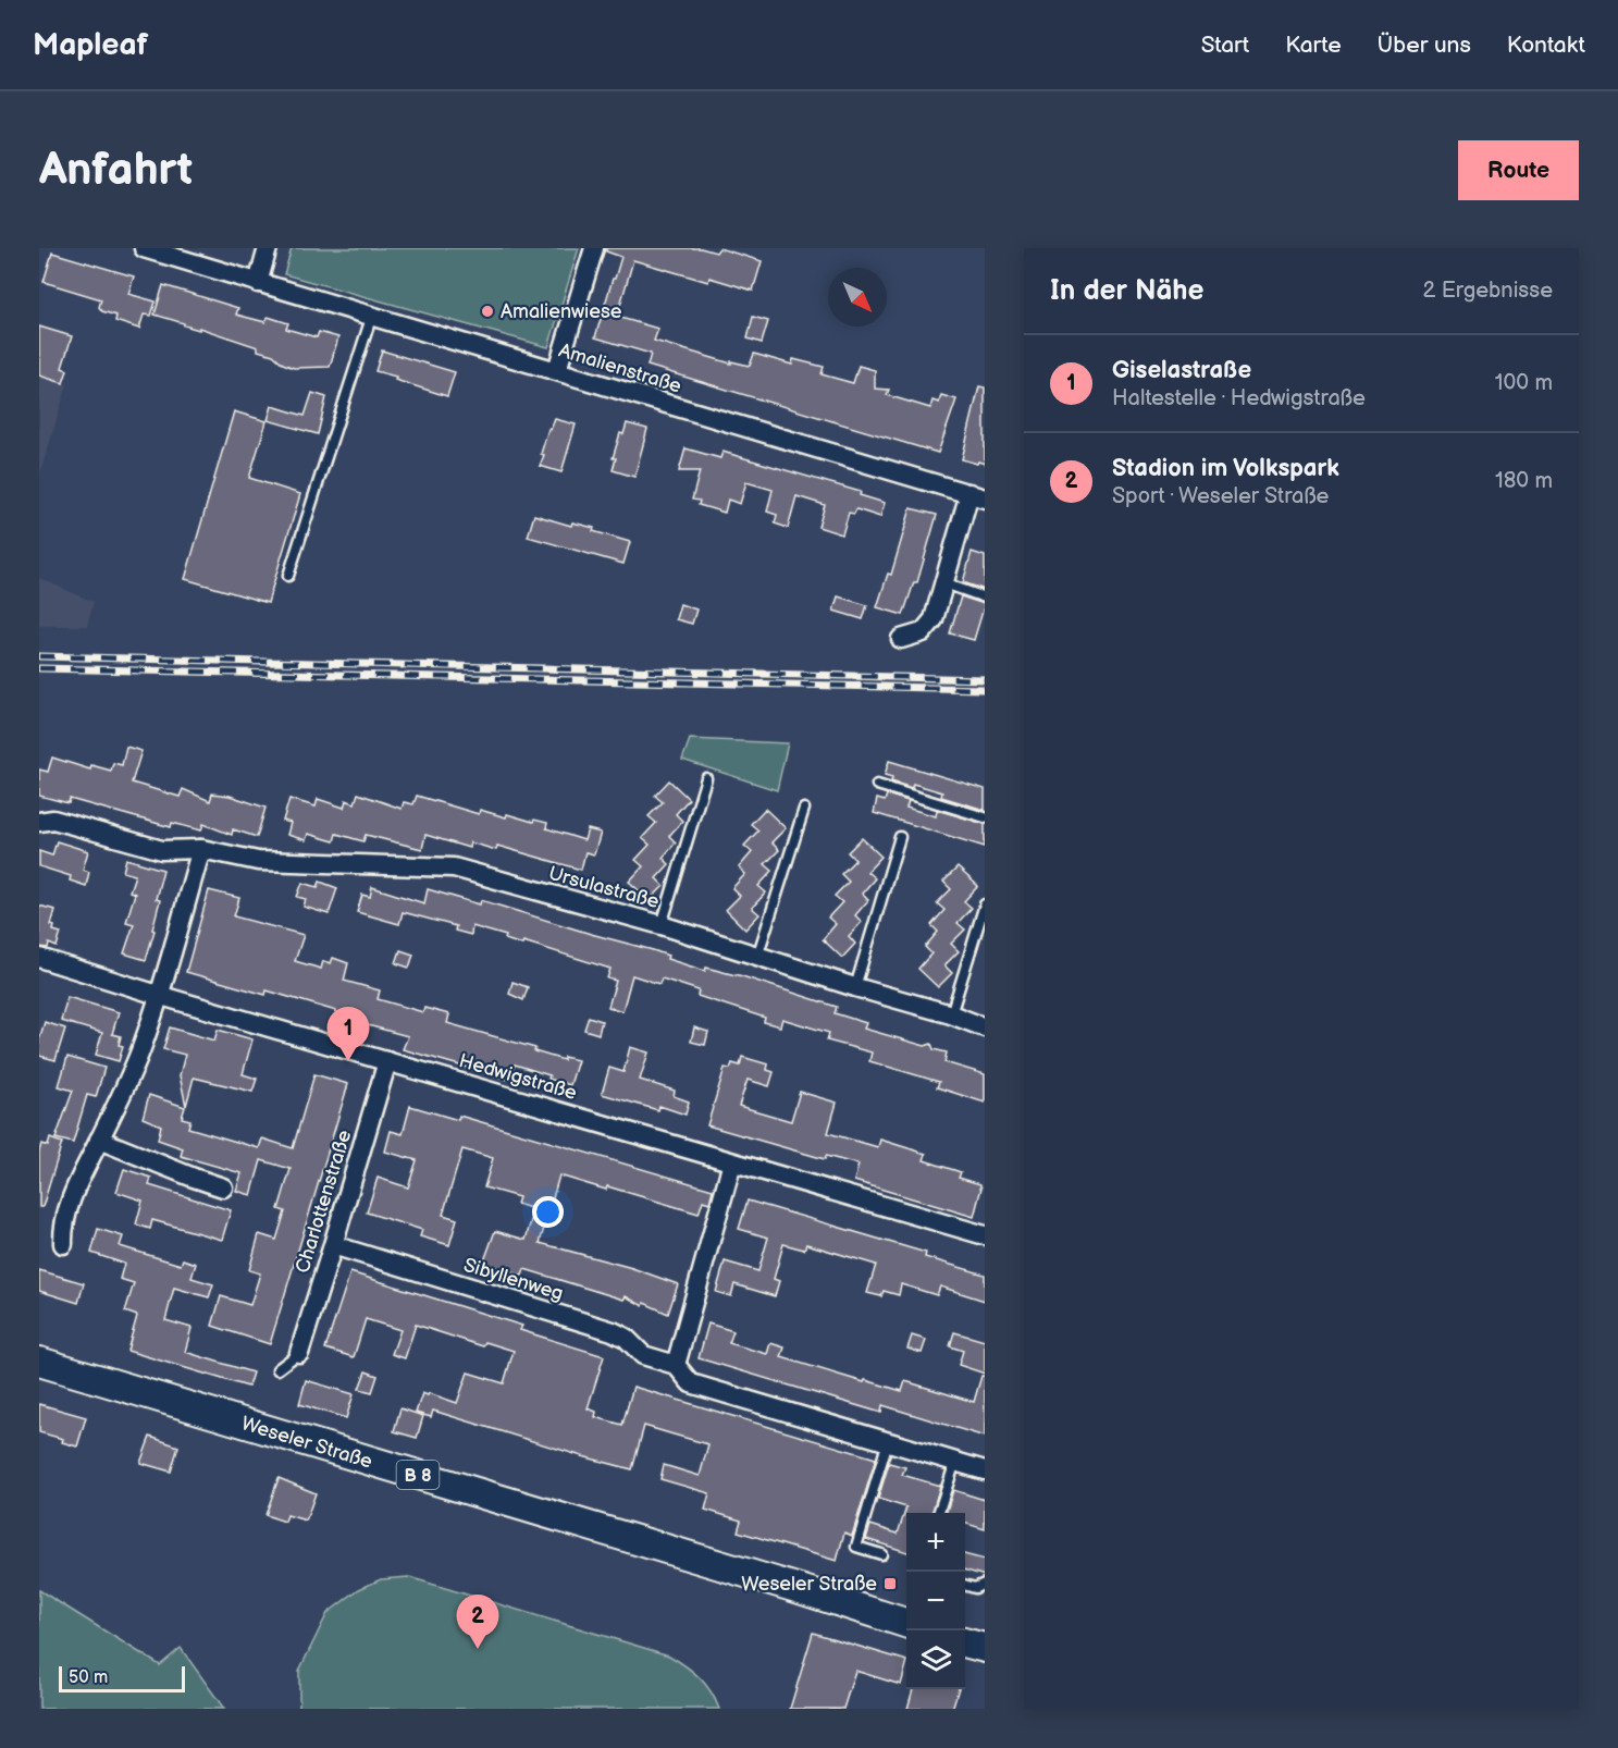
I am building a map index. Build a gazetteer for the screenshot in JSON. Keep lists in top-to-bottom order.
{
  "streets": {
    "main road": ["Weseler Straße", "B 8"],
    "street": [
      "Amalienstraße",
      "Ursulastraße",
      "Hedwigstraße",
      "Charlottenstraße",
      "Sibyllenweg"
    ]
  },
  "crossings": [
    ["Hedwigstraße", "Charlottenstraße"],
    ["Charlottenstraße", "Sibyllenweg"]
  ],
  "places": {
    "other": ["Amalienwiese"],
    "transit": ["Weseler Straße"]
  },
  "scale_bar": "50 m",
  "north": "bottom right",
  "page": {
    "header": "Mapleaf",
    "nav": [
      "Start",
      "Karte",
      "Über uns",
      "Kontakt"
    ],
    "buttons": "Route",
    "title": "Anfahrt",
    "heading": ["In der Nähe", "2 Ergebnisse"],
    "list": [
      {
        "mark": "1",
        "name": "Giselastraße",
        "note": "Haltestelle · Hedwigstraße",
        "value": "100 m"
      },
      {
        "mark": "2",
        "name": "Stadion im Volkspark",
        "note": "Sport · Weseler Straße",
        "value": "180 m"
      }
    ],
    "pins": ["1", "2"],
    "map_buttons": ["+", "−"],
    "scale": "50 m"
  }
}
